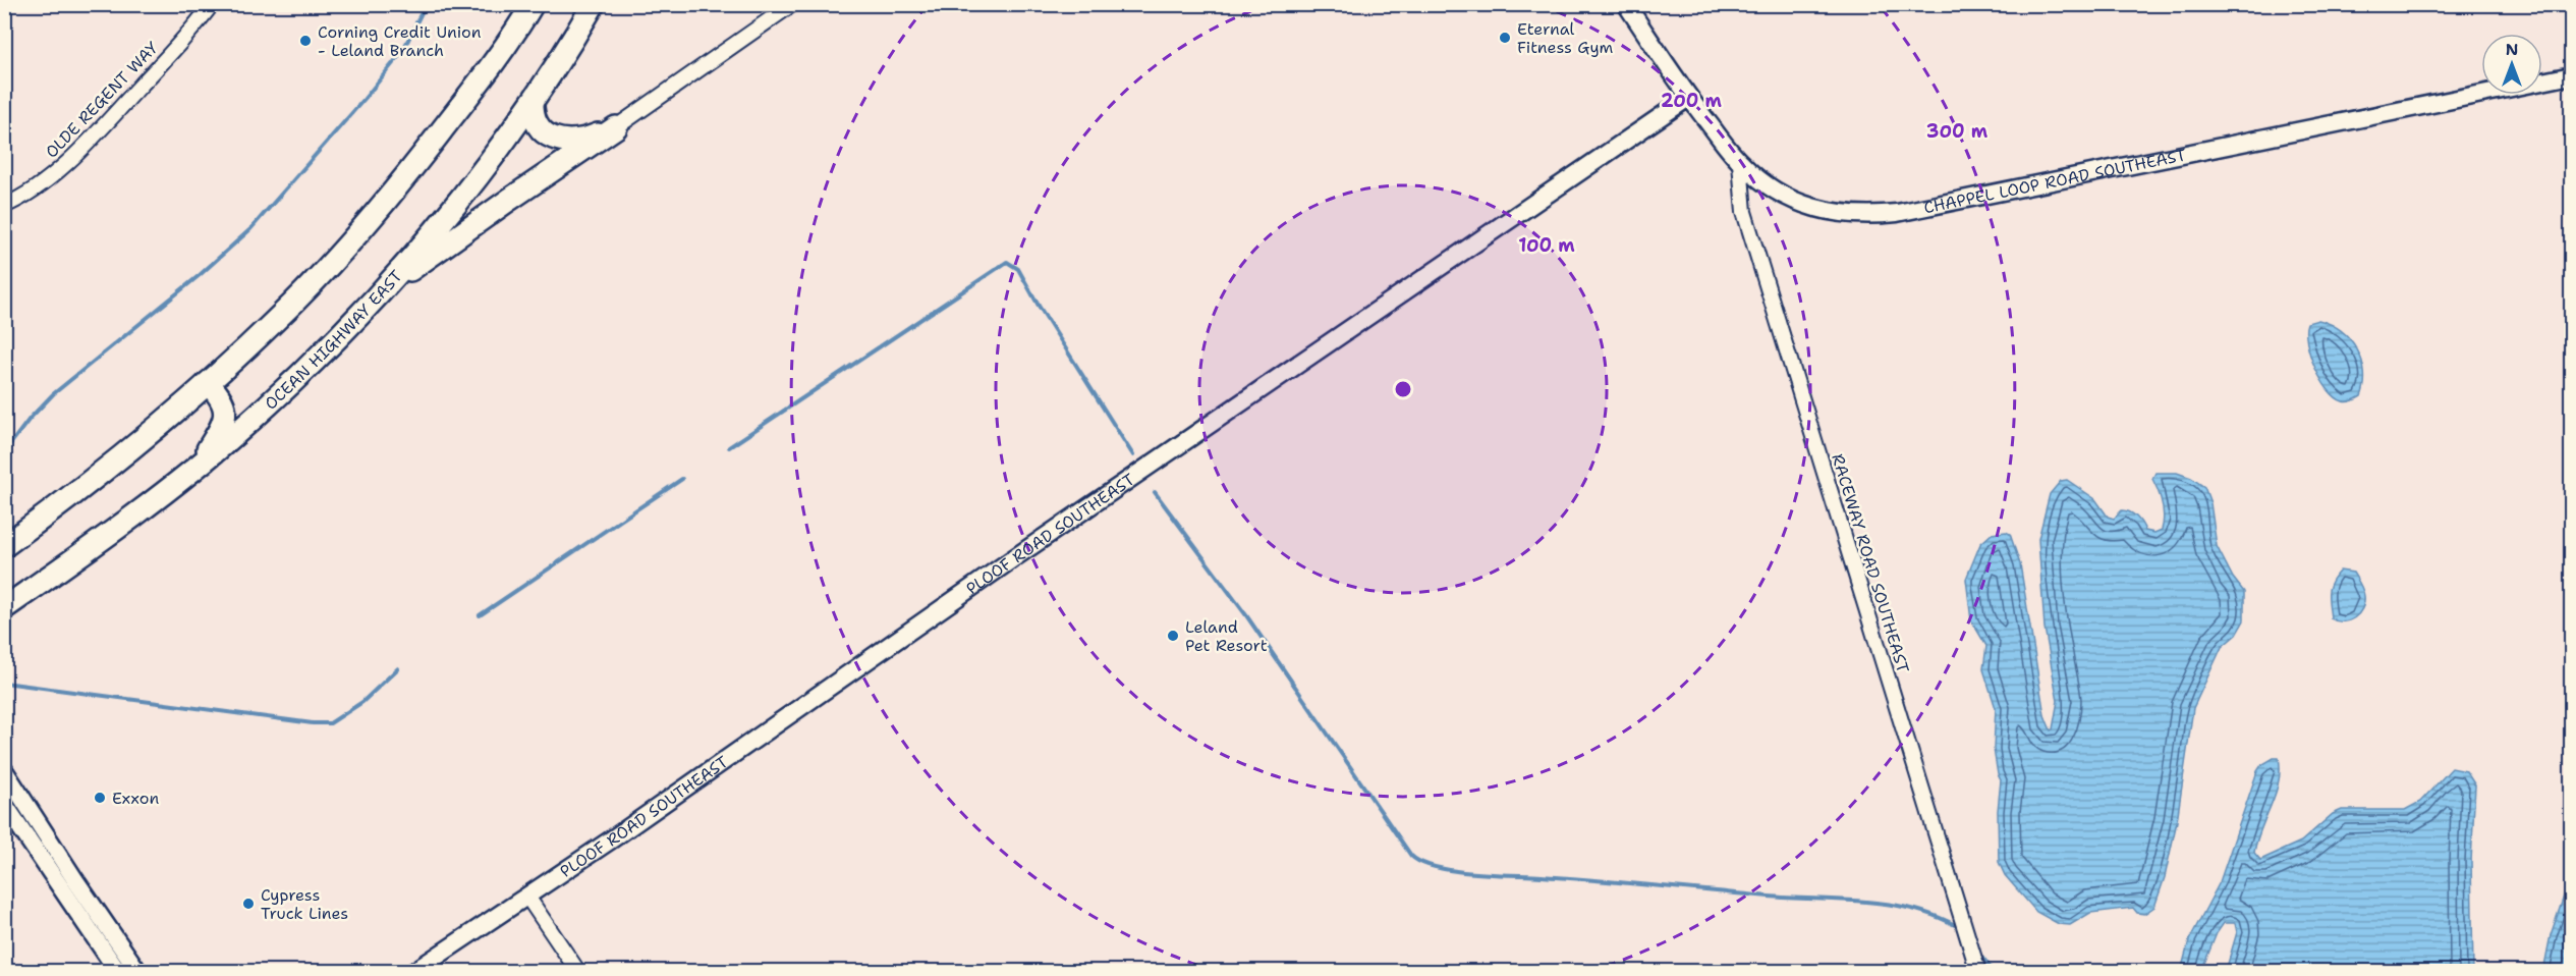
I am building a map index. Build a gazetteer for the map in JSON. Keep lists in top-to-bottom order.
{
  "streets": {
    "highway": ["OCEAN HIGHWAY EAST"],
    "street": [
      "OLDE REGENT WAY",
      "CHAPPEL LOOP ROAD SOUTHEAST",
      "PLOOF ROAD SOUTHEAST",
      "RACEWAY ROAD SOUTHEAST"
    ]
  },
  "crossings": [
    ["CHAPPEL LOOP ROAD SOUTHEAST", "PLOOF ROAD SOUTHEAST"],
    ["CHAPPEL LOOP ROAD SOUTHEAST", "RACEWAY ROAD SOUTHEAST"]
  ],
  "places": [
    "Eternal Fitness Gym",
    "Corning Credit Union - Leland Branch",
    "Leland Pet Resort",
    "Exxon",
    "Cypress Truck Lines"
  ],
  "north": "top",
  "rings": ["200 m", "300 m", "100 m"]
}
